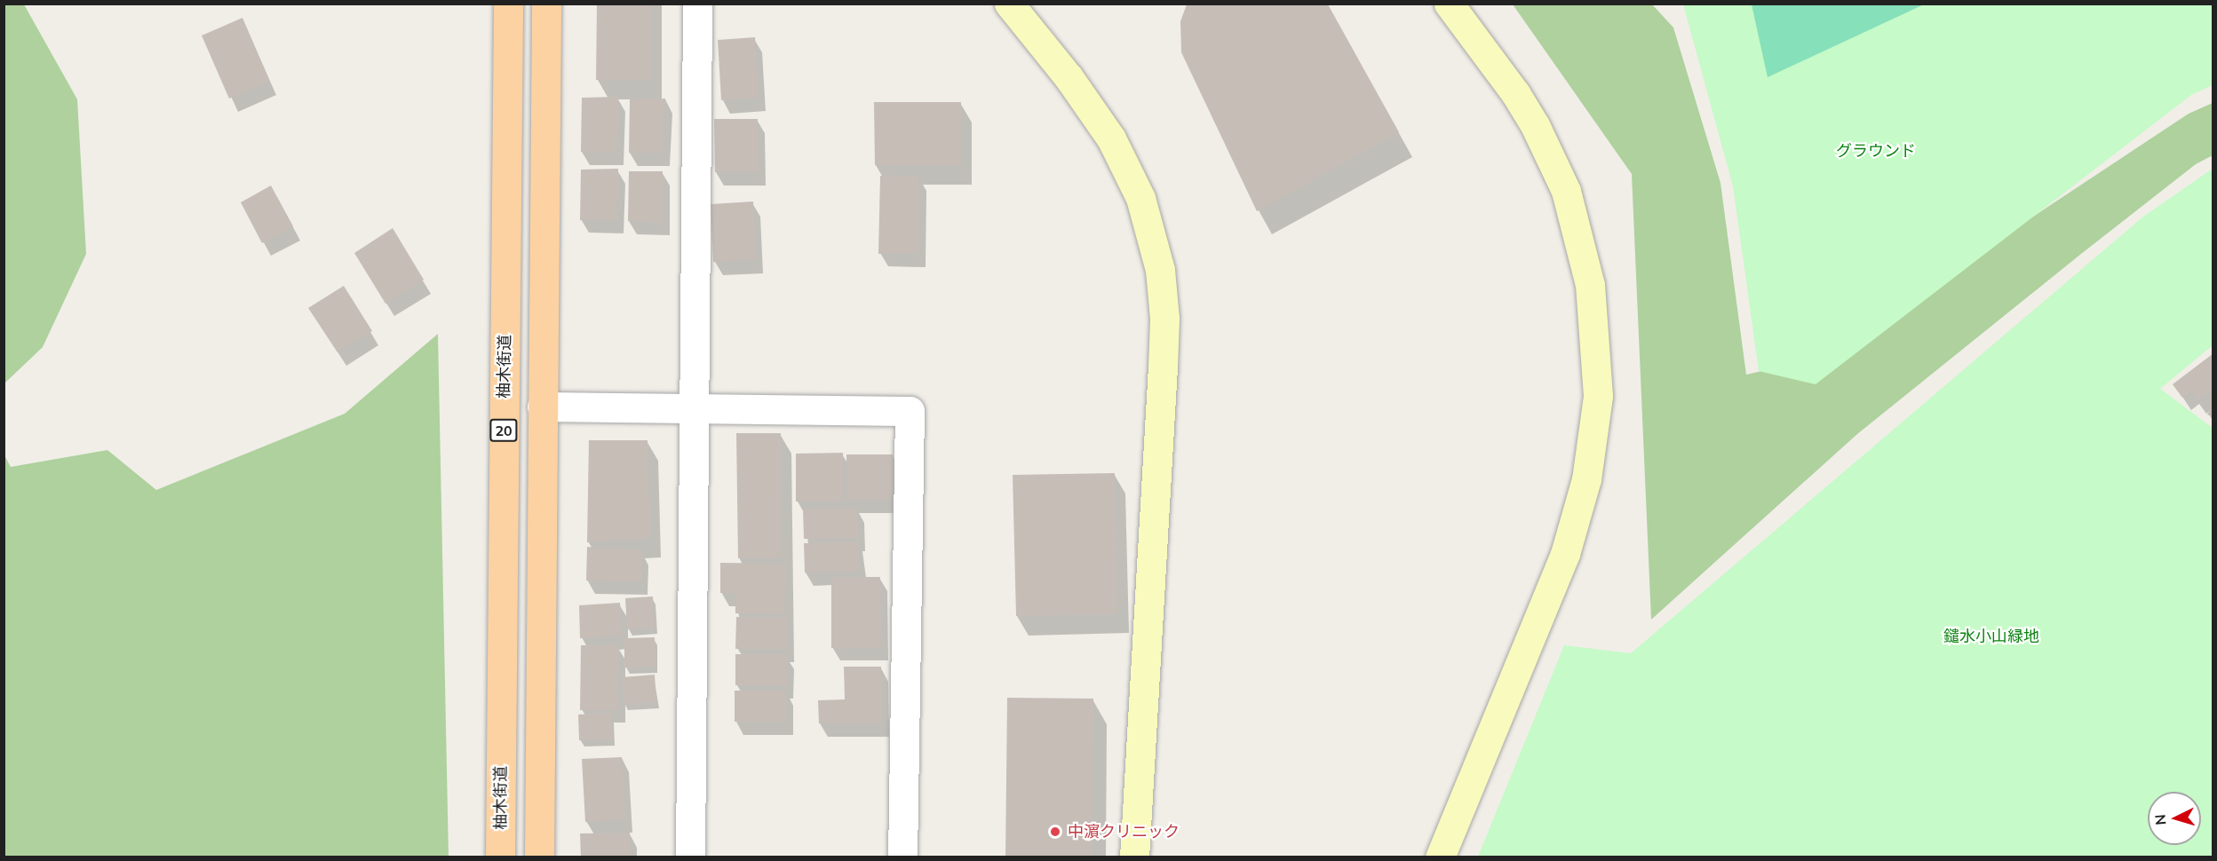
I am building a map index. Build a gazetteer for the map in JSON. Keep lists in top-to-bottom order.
{
  "streets": {
    "main road": ["柚木街道", "20"]
  },
  "parks": ["グラウンド", "鑓水小山緑地"],
  "places": ["中濵クリニック"],
  "north": "left"
}
